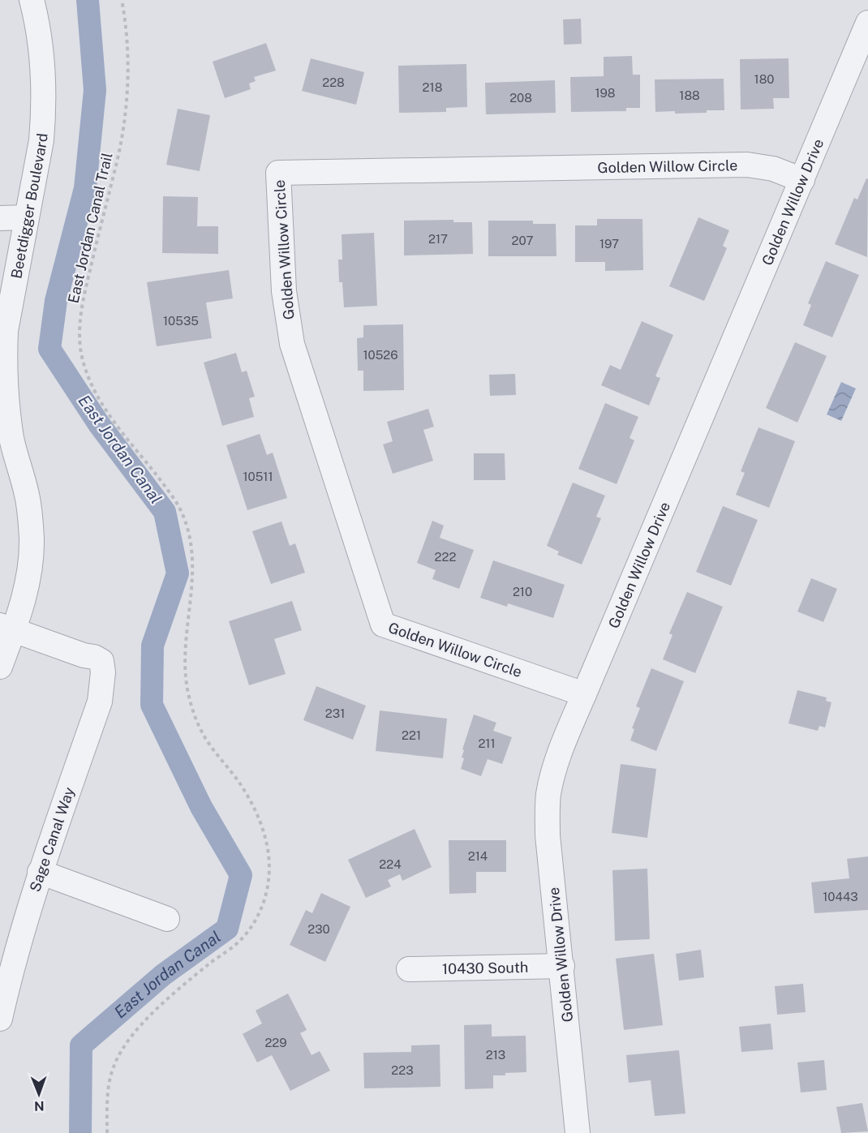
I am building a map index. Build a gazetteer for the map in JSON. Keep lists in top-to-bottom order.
{
  "streets": {
    "street": [
      "Golden Willow Circle",
      "Golden Willow Drive",
      "Beetdigger Boulevard",
      "Sage Canal Way",
      "10430 South"
    ],
    "path": ["East Jordan Canal Trail"]
  },
  "crossings": [
    ["Golden Willow Circle", "Golden Willow Drive"],
    ["Golden Willow Drive", "10430 South"],
    ["Beetdigger Boulevard", "Sage Canal Way"]
  ],
  "water": ["East Jordan Canal"],
  "house_numbers": [
    "180",
    "228",
    "218",
    "198",
    "188",
    "208",
    "217",
    "207",
    "197",
    "10535",
    "10526",
    "10511",
    "222",
    "210",
    "231",
    "221",
    "211",
    "214",
    "224",
    "10443",
    "230",
    "229",
    "213",
    "223"
  ],
  "north": "bottom"
}
